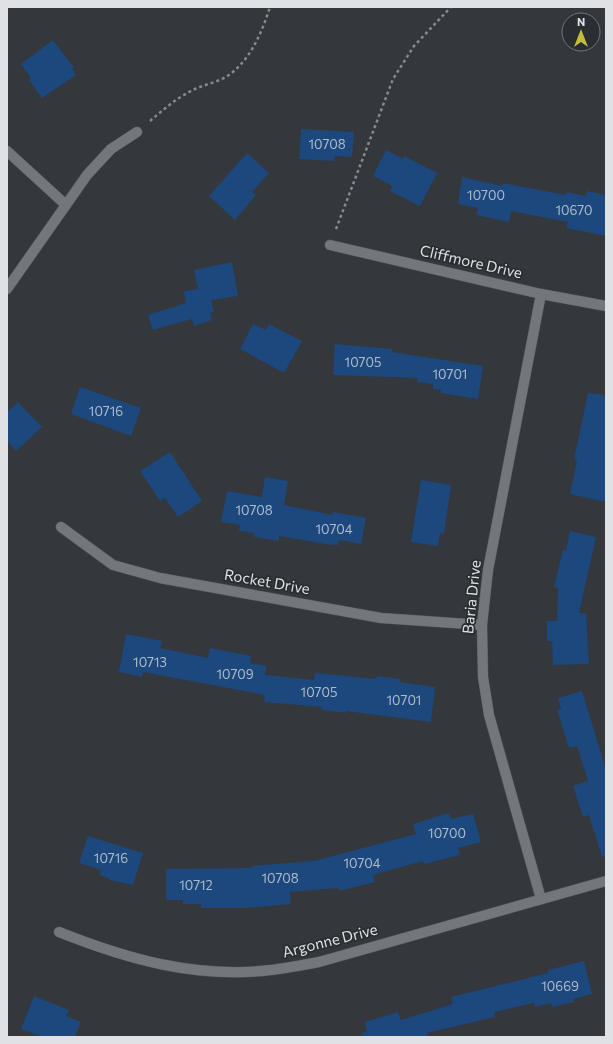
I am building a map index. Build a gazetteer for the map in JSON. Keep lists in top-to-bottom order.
{
  "streets": {
    "street": [
      "Cliffmore Drive",
      "Rocket Drive",
      "Baria Drive",
      "Argonne Drive"
    ]
  },
  "crossings": [
    ["Cliffmore Drive", "Baria Drive"],
    ["Rocket Drive", "Baria Drive"],
    ["Baria Drive", "Argonne Drive"]
  ],
  "house_numbers": [
    "10708",
    "10700",
    "10670",
    "10705",
    "10701",
    "10716",
    "10708",
    "10704",
    "10713",
    "10709",
    "10705",
    "10701",
    "10700",
    "10716",
    "10704",
    "10708",
    "10712",
    "10669"
  ],
  "north": "top"
}
